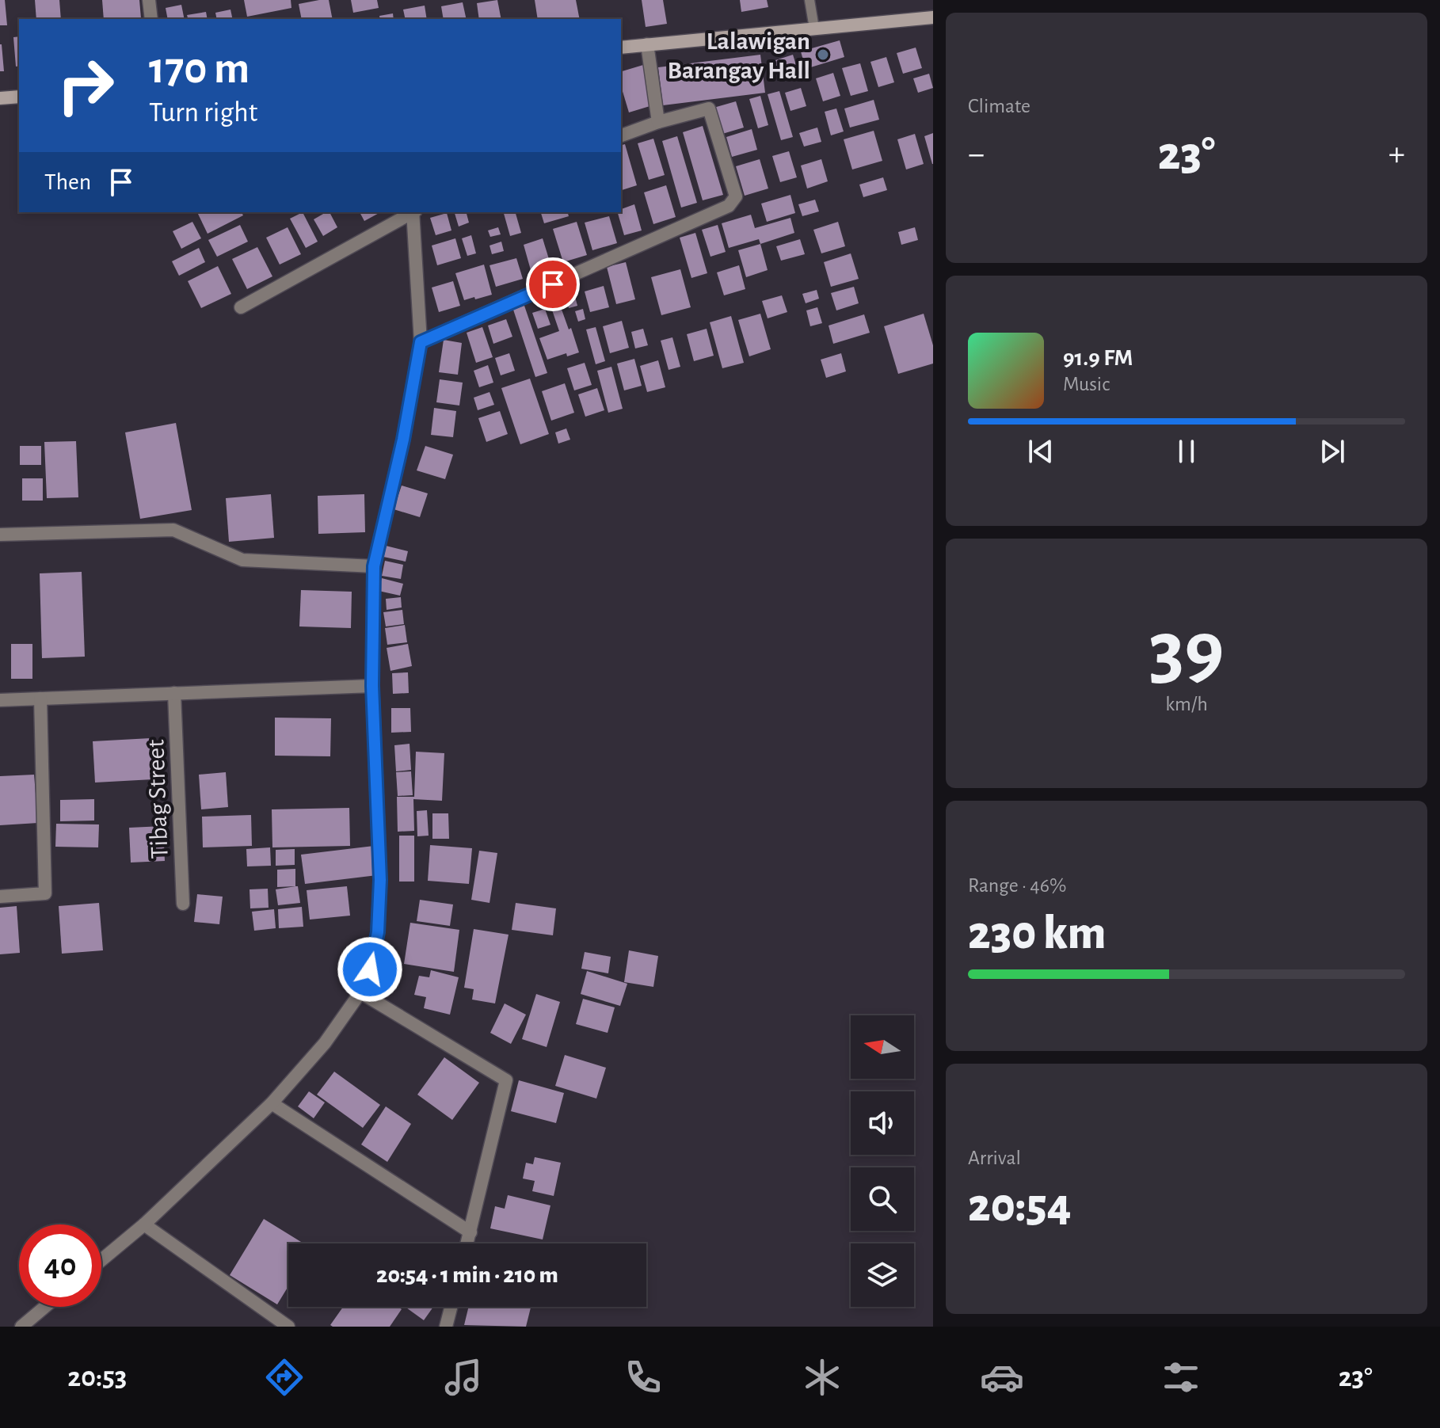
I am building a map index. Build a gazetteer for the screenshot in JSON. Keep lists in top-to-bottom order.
{
  "streets": {
    "street": ["Tibag Street"]
  },
  "places": ["Lalawigan Barangay Hall"],
  "north": "left",
  "page": {
    "tile": [
      "Climate",
      ["39", "km/h"],
      ["Range · 46%", "230 km"],
      ["Arrival", "20:54"]
    ],
    "turn": ["170 m", "Turn right"],
    "heat": ["−", "23°", "+"],
    "then": "Then",
    "song": ["91.9 FM", "Music"],
    "limit": "40",
    "trip": "20:54 · 1 min · 210 m",
    "tabs": ["20:53", "23°"]
  }
}
